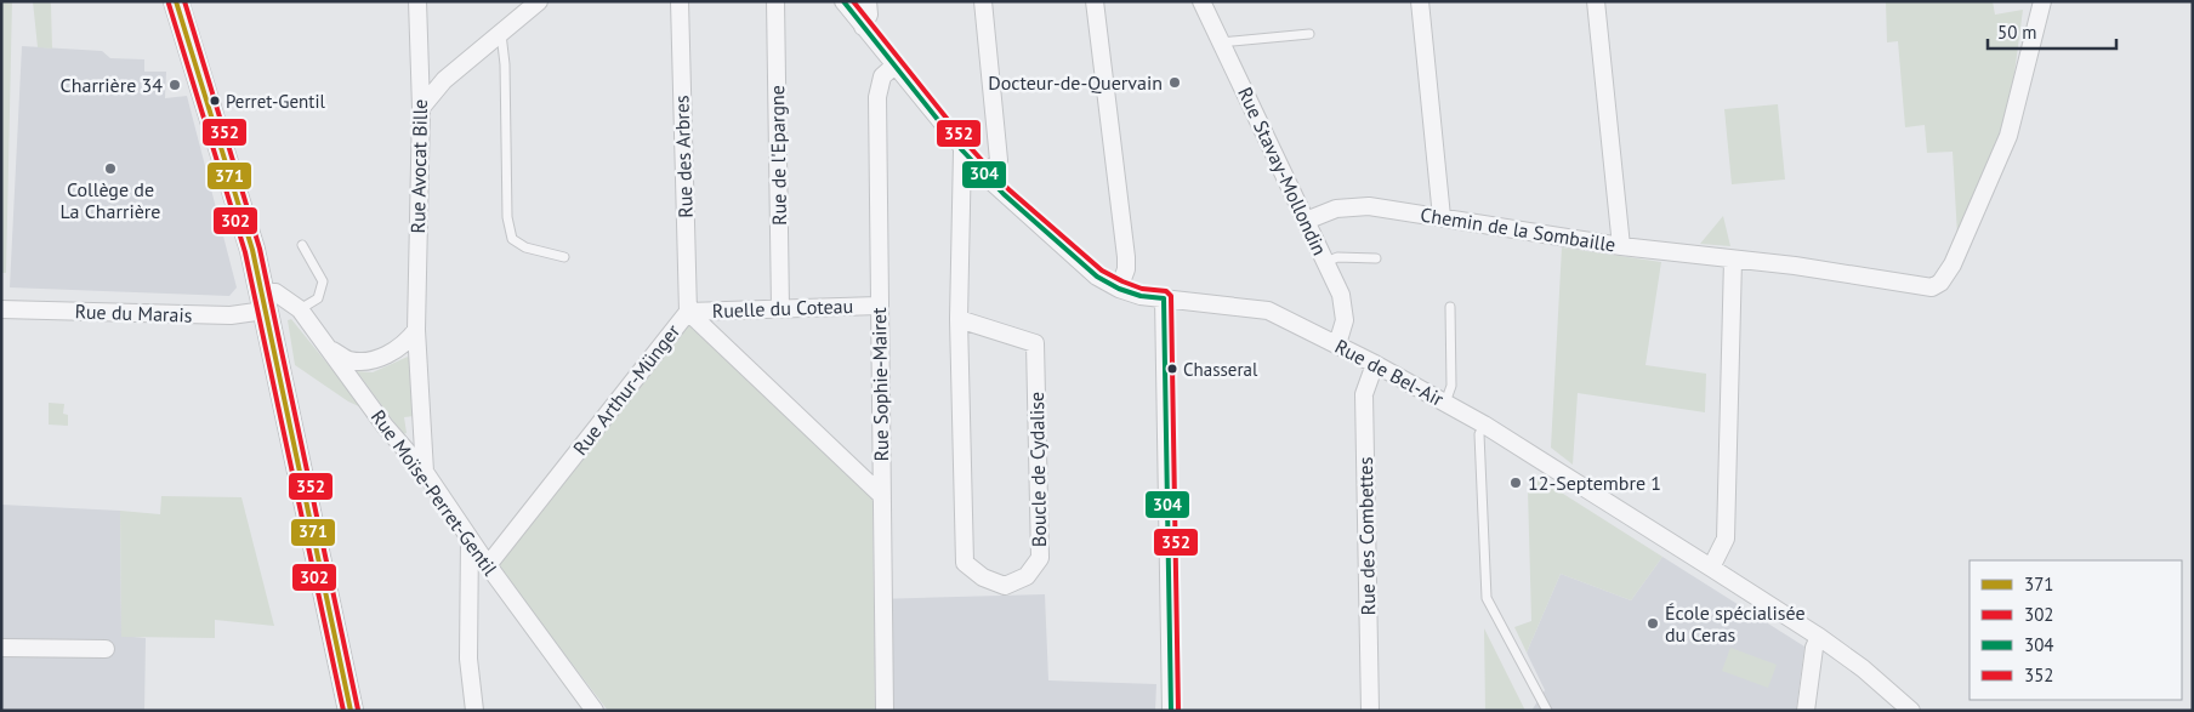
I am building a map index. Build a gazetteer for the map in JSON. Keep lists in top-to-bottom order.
{
  "streets": {
    "street": [
      "Rue de l'Epargne",
      "Rue des Arbres",
      "Rue Avocat Bille",
      "Rue Stavay-Mollondin",
      "Chemin de la Sombaille",
      "Ruelle du Coteau",
      "Rue du Marais",
      "Rue de Bel-Air",
      "Rue Sophie-Mairet",
      "Rue Arthur-Münger",
      "Boucle de Cydalise",
      "Rue Moïse-Perret-Gentil",
      "Rue des Combettes"
    ]
  },
  "crossings": [
    ["Rue de l'Epargne", "Ruelle du Coteau"],
    ["Rue des Arbres", "Ruelle du Coteau"],
    ["Rue des Arbres", "Rue Arthur-Münger"],
    ["Rue Avocat Bille", "Rue Moïse-Perret-Gentil"],
    ["Rue Stavay-Mollondin", "Chemin de la Sombaille"],
    ["Rue Stavay-Mollondin", "Rue de Bel-Air"],
    ["Ruelle du Coteau", "Rue Sophie-Mairet"],
    ["Ruelle du Coteau", "Rue Arthur-Münger"],
    ["Rue du Marais", "Rue Moïse-Perret-Gentil"],
    ["Rue de Bel-Air", "Rue Sophie-Mairet"],
    ["Rue de Bel-Air", "Boucle de Cydalise"],
    ["Rue de Bel-Air", "Rue des Combettes"],
    ["Rue Sophie-Mairet", "Rue Arthur-Münger"],
    ["Rue Arthur-Münger", "Rue Moïse-Perret-Gentil"]
  ],
  "places": [
    "Docteur-de-Quervain",
    "Charrière 34",
    "Perret-Gentil",
    "Collège de La Charrière",
    "Chasseral",
    "12-Septembre 1",
    "École spécialisée du Ceras"
  ],
  "lines": [
    "transit line 371",
    "transit line 304",
    "transit line 352",
    "transit line 302"
  ],
  "legend": [
    "371",
    "302",
    "304",
    "352"
  ],
  "scale_bar": "50 m"
}
